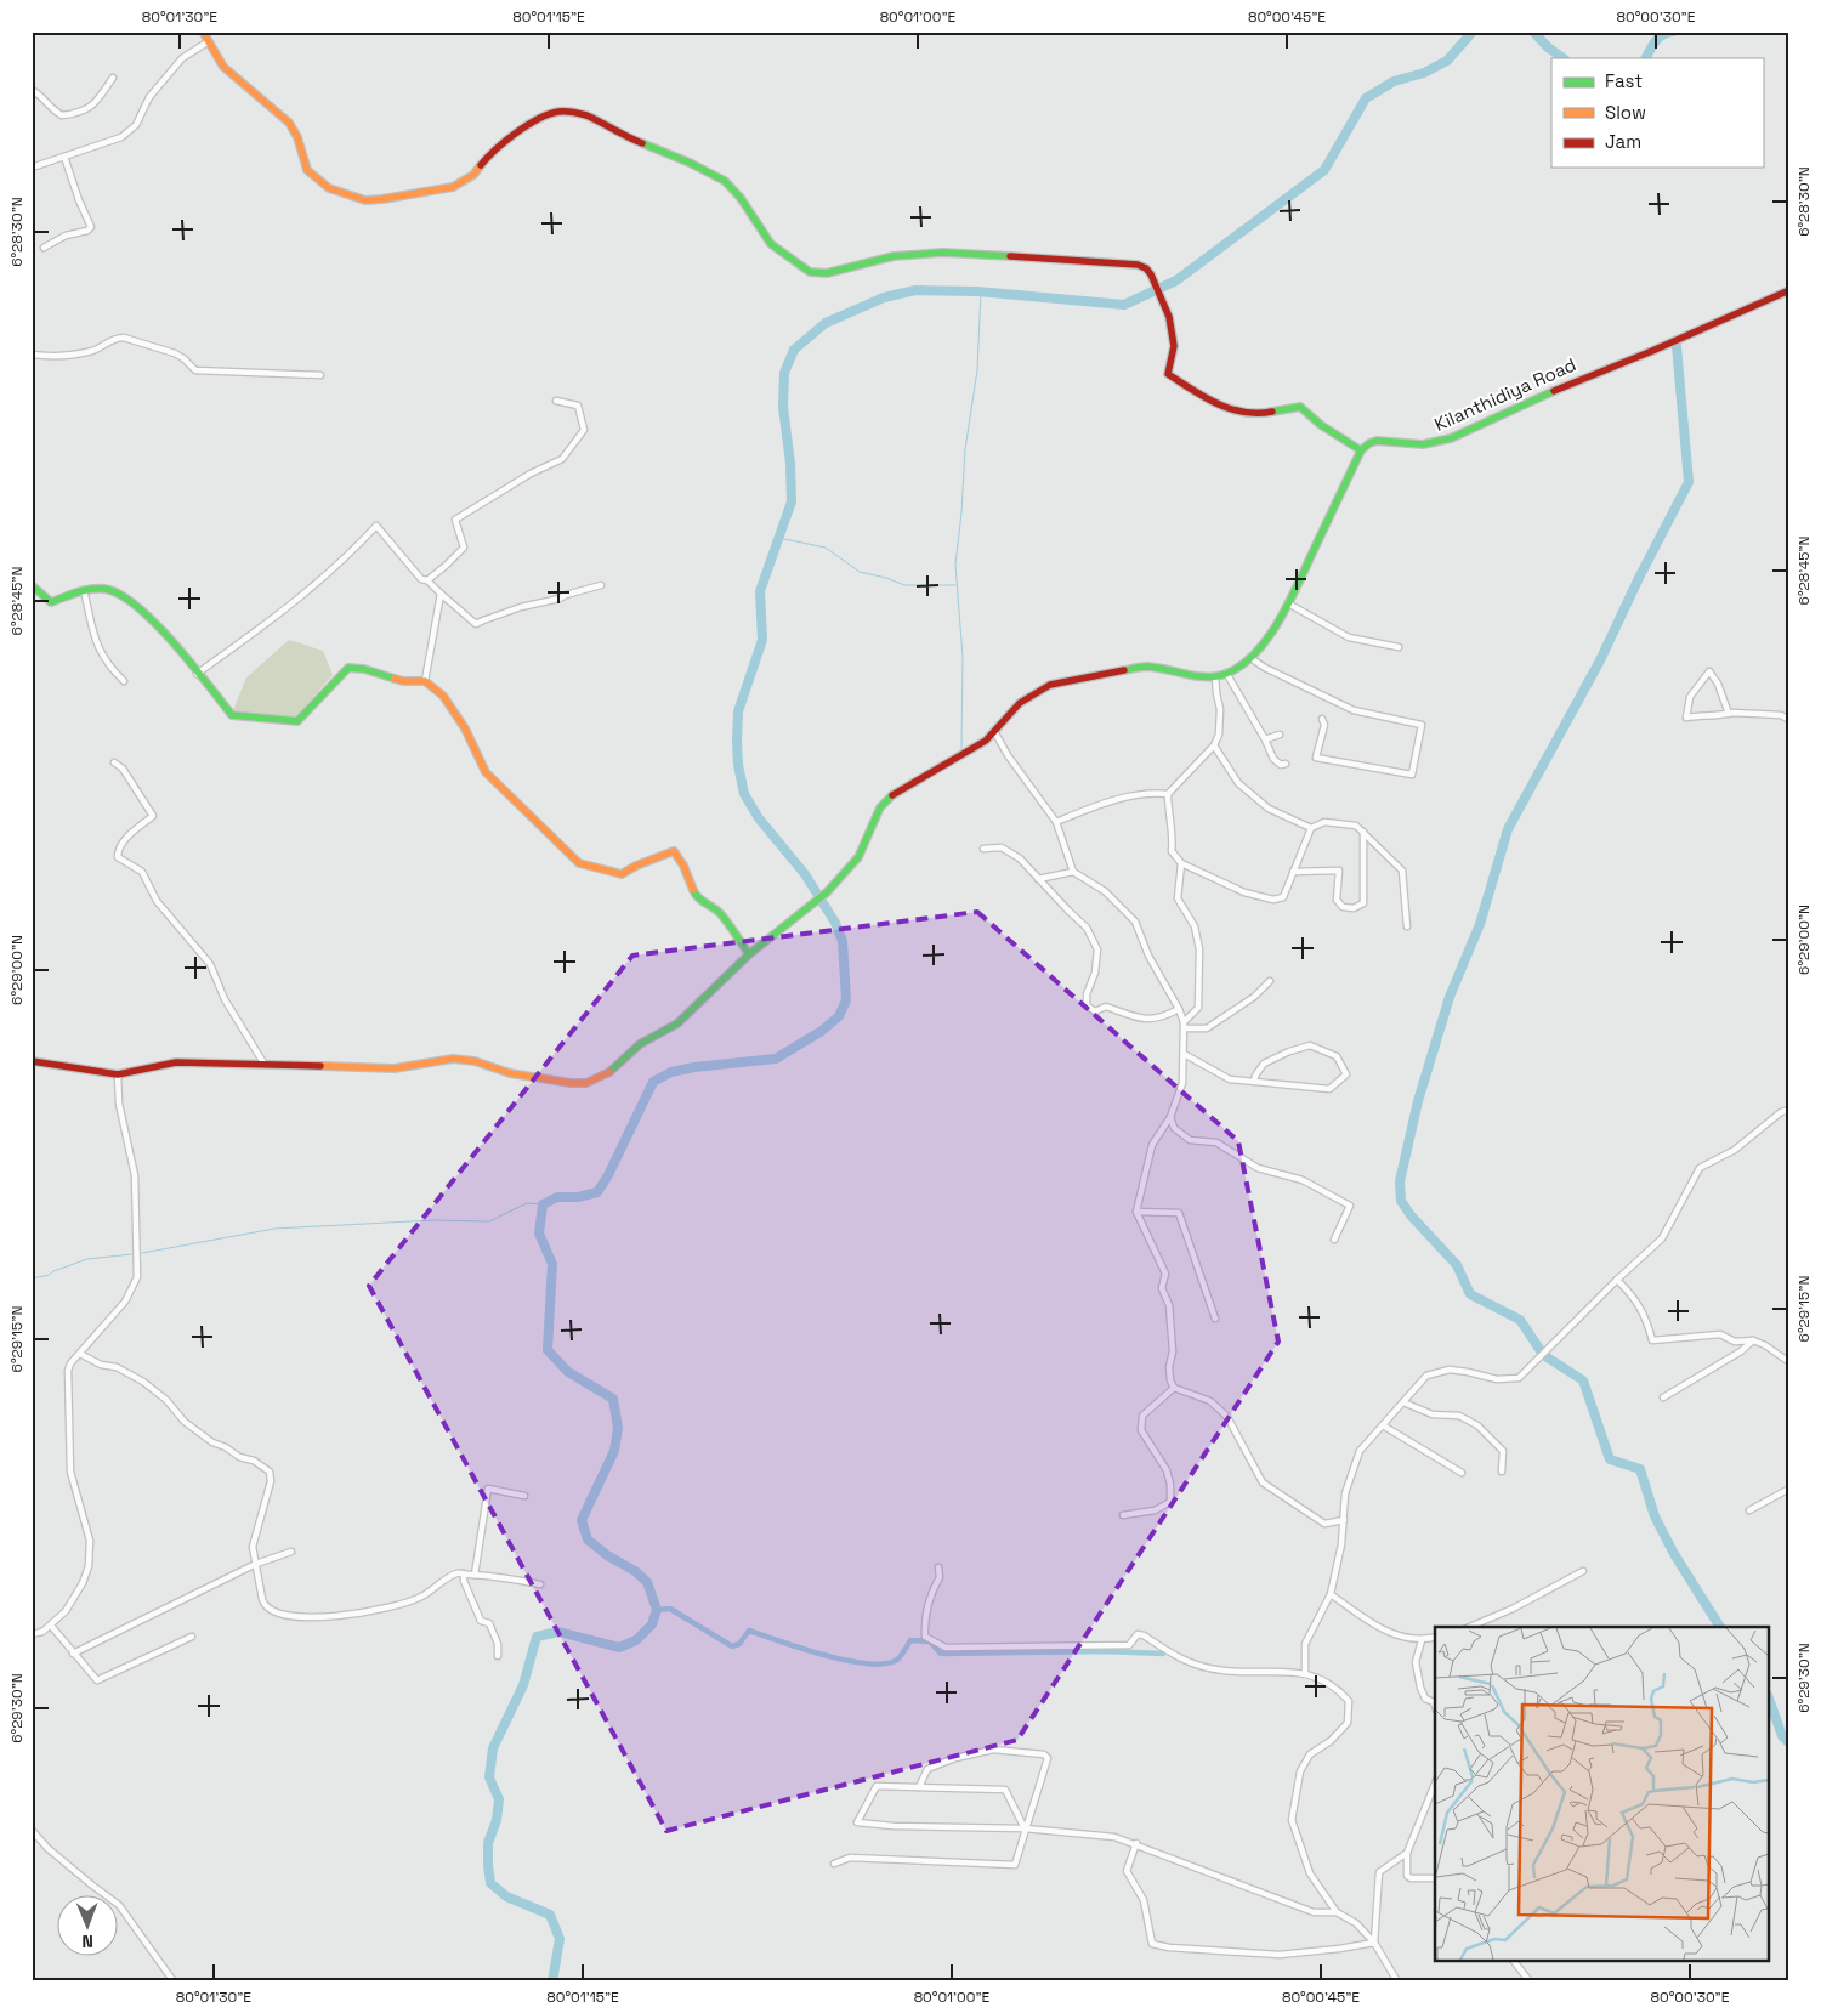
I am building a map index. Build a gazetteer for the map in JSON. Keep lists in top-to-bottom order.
{
  "streets": {
    "street": ["Kilanthidiya Road"]
  },
  "legend": ["Fast", "Slow", "Jam"],
  "north": "bottom",
  "coordinates": [
    "80°01'30\"E",
    "80°01'15\"E",
    "80°01'00\"E",
    "80°00'45\"E",
    "80°00'30\"E",
    "6°28'30\"N",
    "6°28'45\"N",
    "6°29'00\"N",
    "6°29'15\"N",
    "6°29'30\"N"
  ]
}
